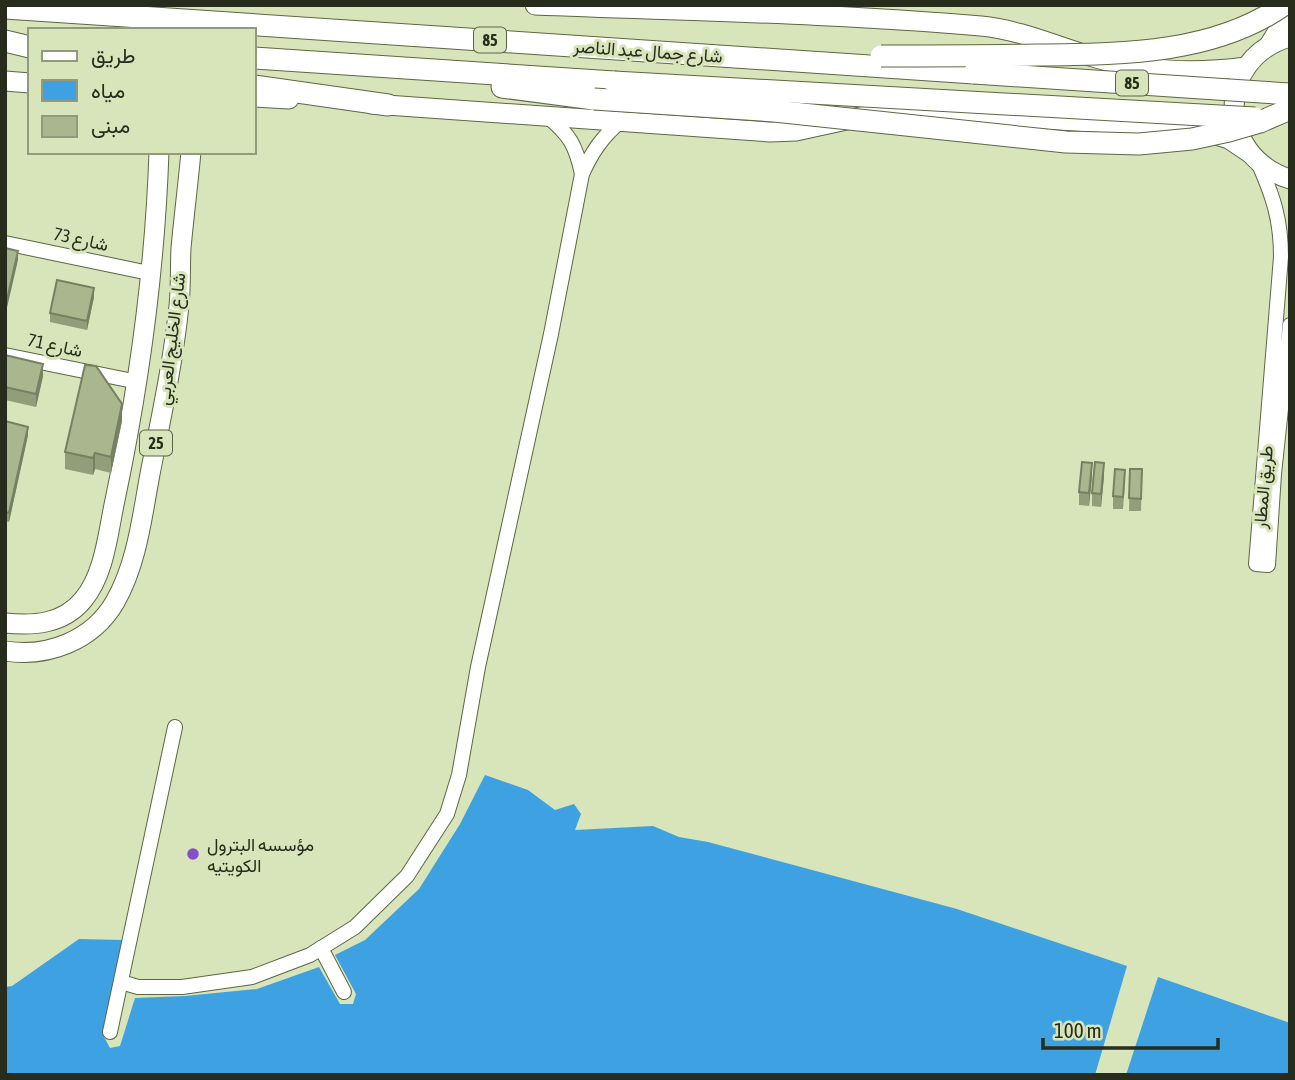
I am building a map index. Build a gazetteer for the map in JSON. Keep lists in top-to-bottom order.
{
  "streets": {
    "highway": ["85", "شارع جمال عبد الناصر"],
    "main road": ["شارع الخليج العربي", "25"],
    "street": ["شارع 73", "شارع 71", "طريق المطار"]
  },
  "crossings": [
    ["شارع 73", "شارع الخليج العربي"],
    ["شارع الخليج العربي", "شارع 71"]
  ],
  "places": ["مؤسسه البترول الكويتيه"],
  "legend": ["طريق", "مياه", "مبنى"],
  "scale_bar": "100 m"
}
